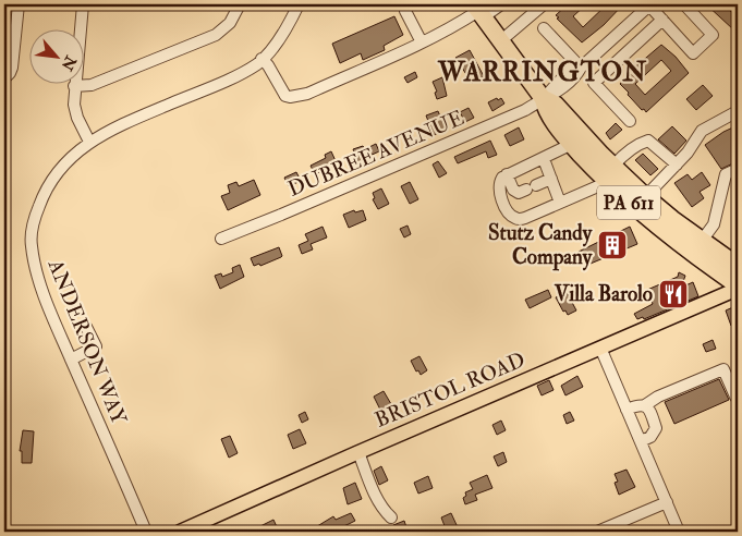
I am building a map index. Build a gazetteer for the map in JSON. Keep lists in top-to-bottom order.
{
  "streets": {
    "highway": ["PA 611"],
    "main road": ["BRISTOL ROAD"],
    "street": ["DUBREE AVENUE", "ANDERSON WAY"]
  },
  "crossings": [
    ["DUBREE AVENUE", "PA 611"],
    ["PA 611", "BRISTOL ROAD"]
  ],
  "districts": ["WARRINGTON"],
  "places": {
    "building": ["Stutz Candy Company"],
    "restaurant": ["Villa Barolo"]
  },
  "north": "bottom right"
}
